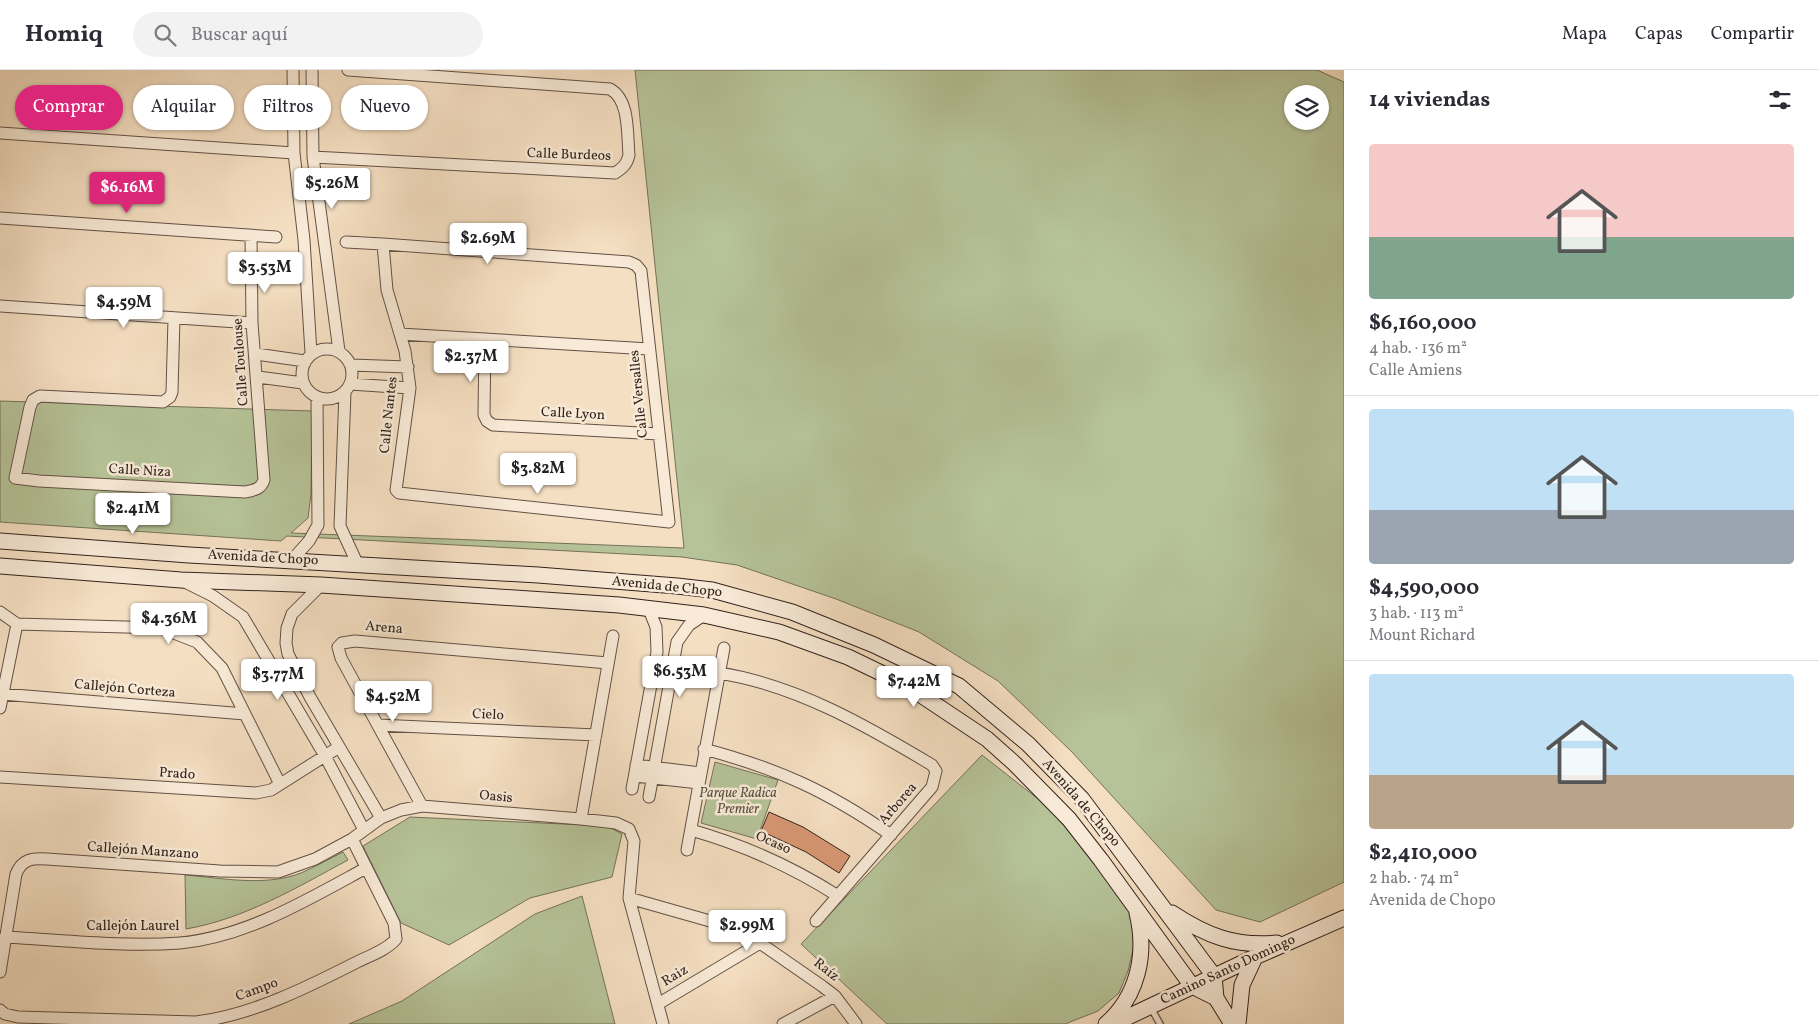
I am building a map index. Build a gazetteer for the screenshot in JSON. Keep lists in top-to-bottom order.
{
  "streets": {
    "street": [
      "Calle Burdeos",
      "Calle Toulouse",
      "Calle Versalles",
      "Calle Lyon",
      "Calle Nantes",
      "Calle Niza",
      "Avenida de Chopo",
      "Arena",
      "Callejón Corteza",
      "Cielo",
      "Prado",
      "Oasis",
      "Arborea",
      "Ocaso",
      "Callejón Manzano",
      "Callejón Laurel",
      "Raíz",
      "Camino Santo Domingo",
      "Raiz",
      "Campo"
    ]
  },
  "crossings": [
    ["Calle Toulouse", "Calle Niza"],
    ["Calle Versalles", "Calle Lyon"],
    ["Calle Versalles", "Calle Nantes"],
    ["Avenida de Chopo", "Camino Santo Domingo"],
    ["Arena", "Cielo"],
    ["Arena", "Oasis"],
    ["Oasis", "Callejón Manzano"],
    ["Oasis", "Raíz"],
    ["Arborea", "Ocaso"],
    ["Callejón Manzano", "Callejón Laurel"],
    ["Callejón Manzano", "Campo"],
    ["Callejón Laurel", "Campo"],
    ["Raíz", "Raiz"]
  ],
  "parks": ["Parque Radica Premier"],
  "page": {
    "header": "Homiq",
    "search": "Buscar aquí",
    "nav": ["Mapa", "Capas", "Compartir"],
    "heading": "14 viviendas",
    "chip": [
      "Comprar",
      "Alquilar",
      "Filtros",
      "Nuevo"
    ],
    "list": [
      {
        "name": "$6,160,000",
        "note": "4 hab. · 136 m² · Calle Amiens"
      },
      {
        "name": "$4,590,000",
        "note": "3 hab. · 113 m² · Mount Richard"
      },
      {
        "name": "$2,410,000",
        "note": "2 hab. · 74 m² · Avenida de Chopo"
      }
    ],
    "price": [
      "$5.26M",
      "$6.16M",
      "$2.69M",
      "$3.53M",
      "$4.59M",
      "$2.37M",
      "$3.82M",
      "$2.41M",
      "$4.36M",
      "$6.53M",
      "$3.77M",
      "$7.42M",
      "$4.52M",
      "$2.99M"
    ]
  }
}
